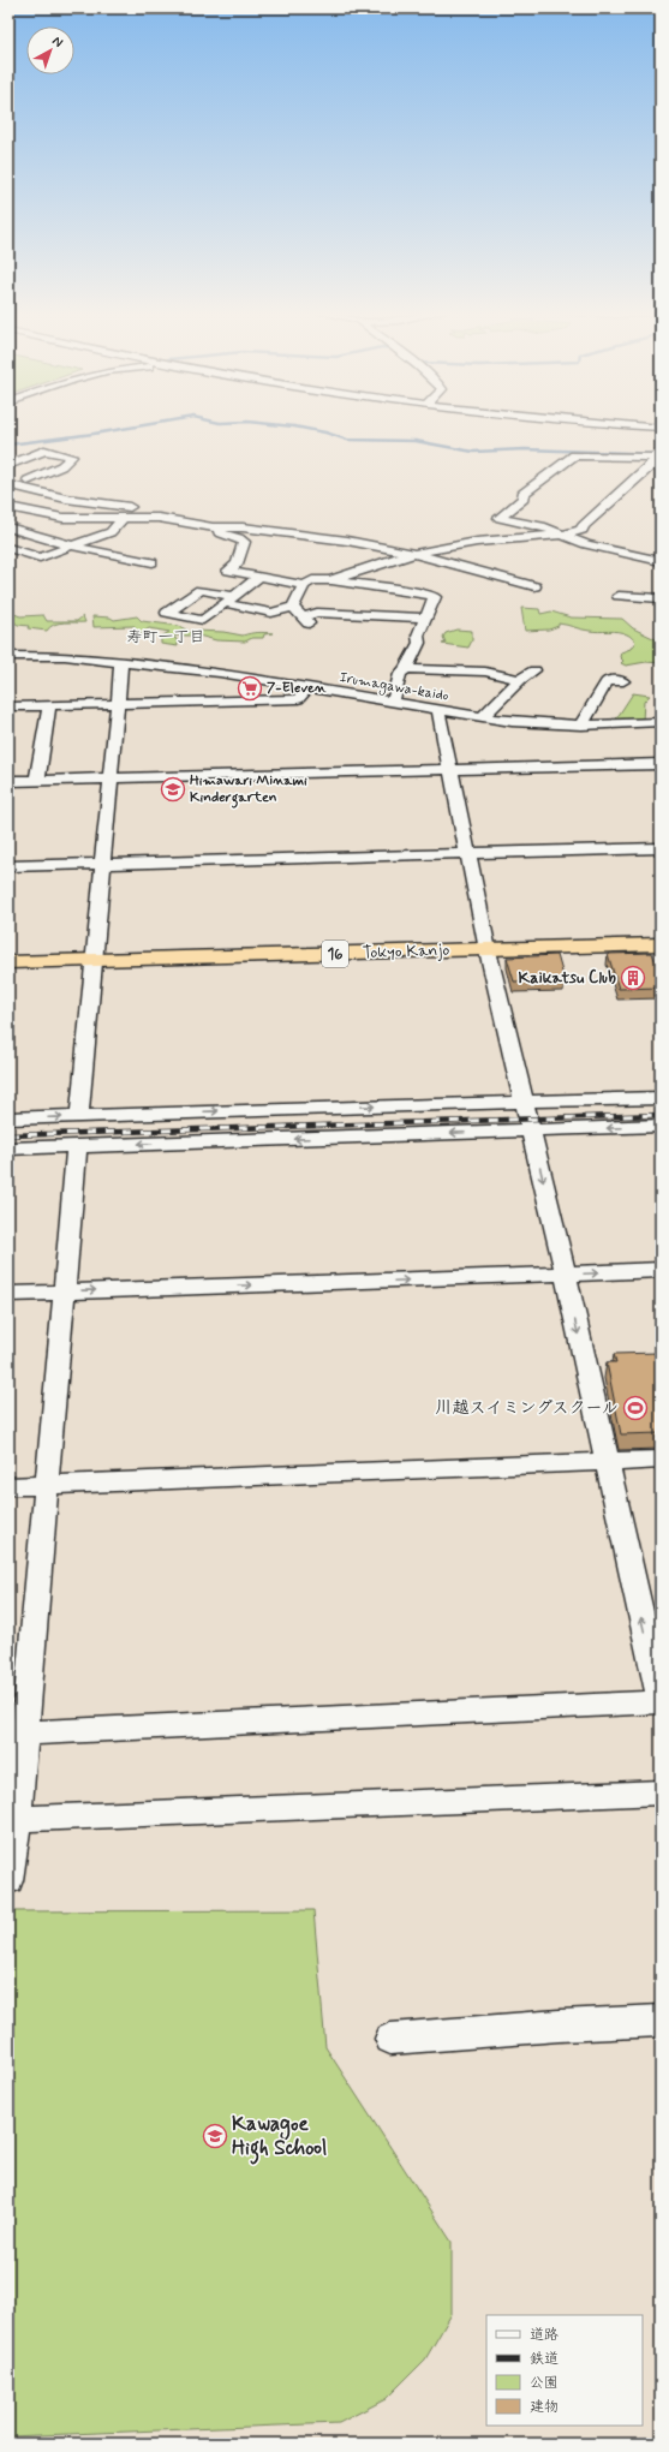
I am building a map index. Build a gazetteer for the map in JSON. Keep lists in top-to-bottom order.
{
  "streets": {
    "highway": ["Tokyo Kanjo", "16"],
    "street": ["Irumagawa-kaido"]
  },
  "districts": ["寿町一丁目"],
  "places": {
    "supermarket": ["7-Eleven"],
    "school or university": ["Himawari Minami Kindergarten", "Kawagoe High School"],
    "building": ["Kaikatsu Club"],
    "sports": ["川越スイミングスクール"]
  },
  "legend": [
    "道路",
    "鉄道",
    "公園",
    "建物"
  ],
  "north": "top right"
}
